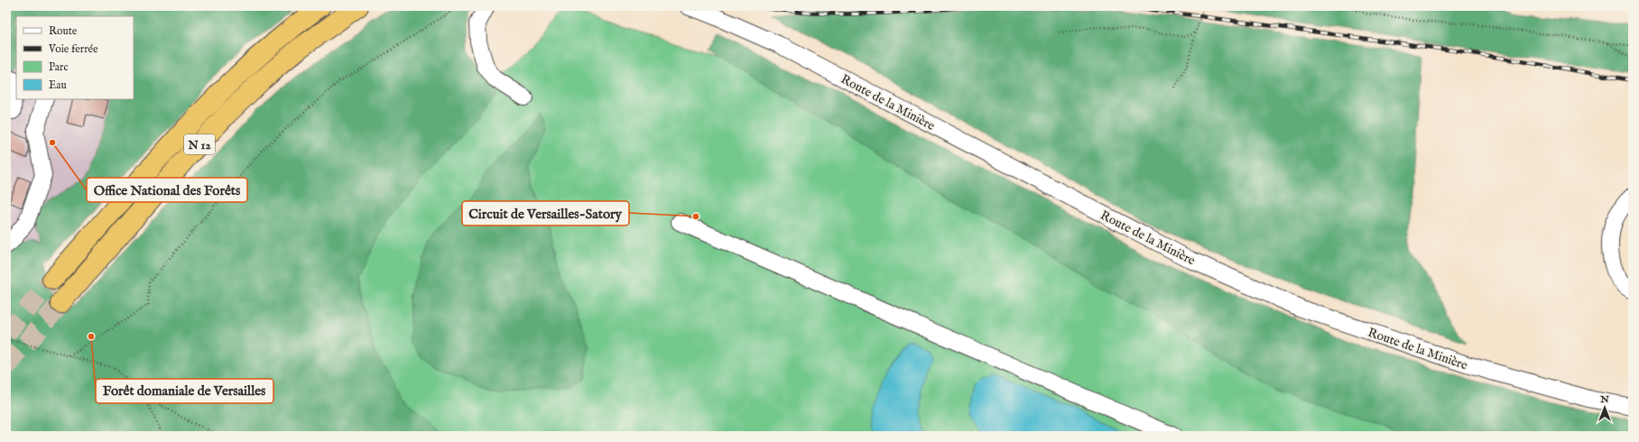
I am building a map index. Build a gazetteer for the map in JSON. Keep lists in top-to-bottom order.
{
  "streets": {
    "highway": ["N 12"],
    "street": ["Route de la Minière"]
  },
  "places": ["Office National des Forêts", "Circuit de Versailles-Satory", "Forêt domaniale de Versailles"],
  "legend": [
    "Route",
    "Voie ferrée",
    "Parc",
    "Eau"
  ],
  "north": "top"
}
